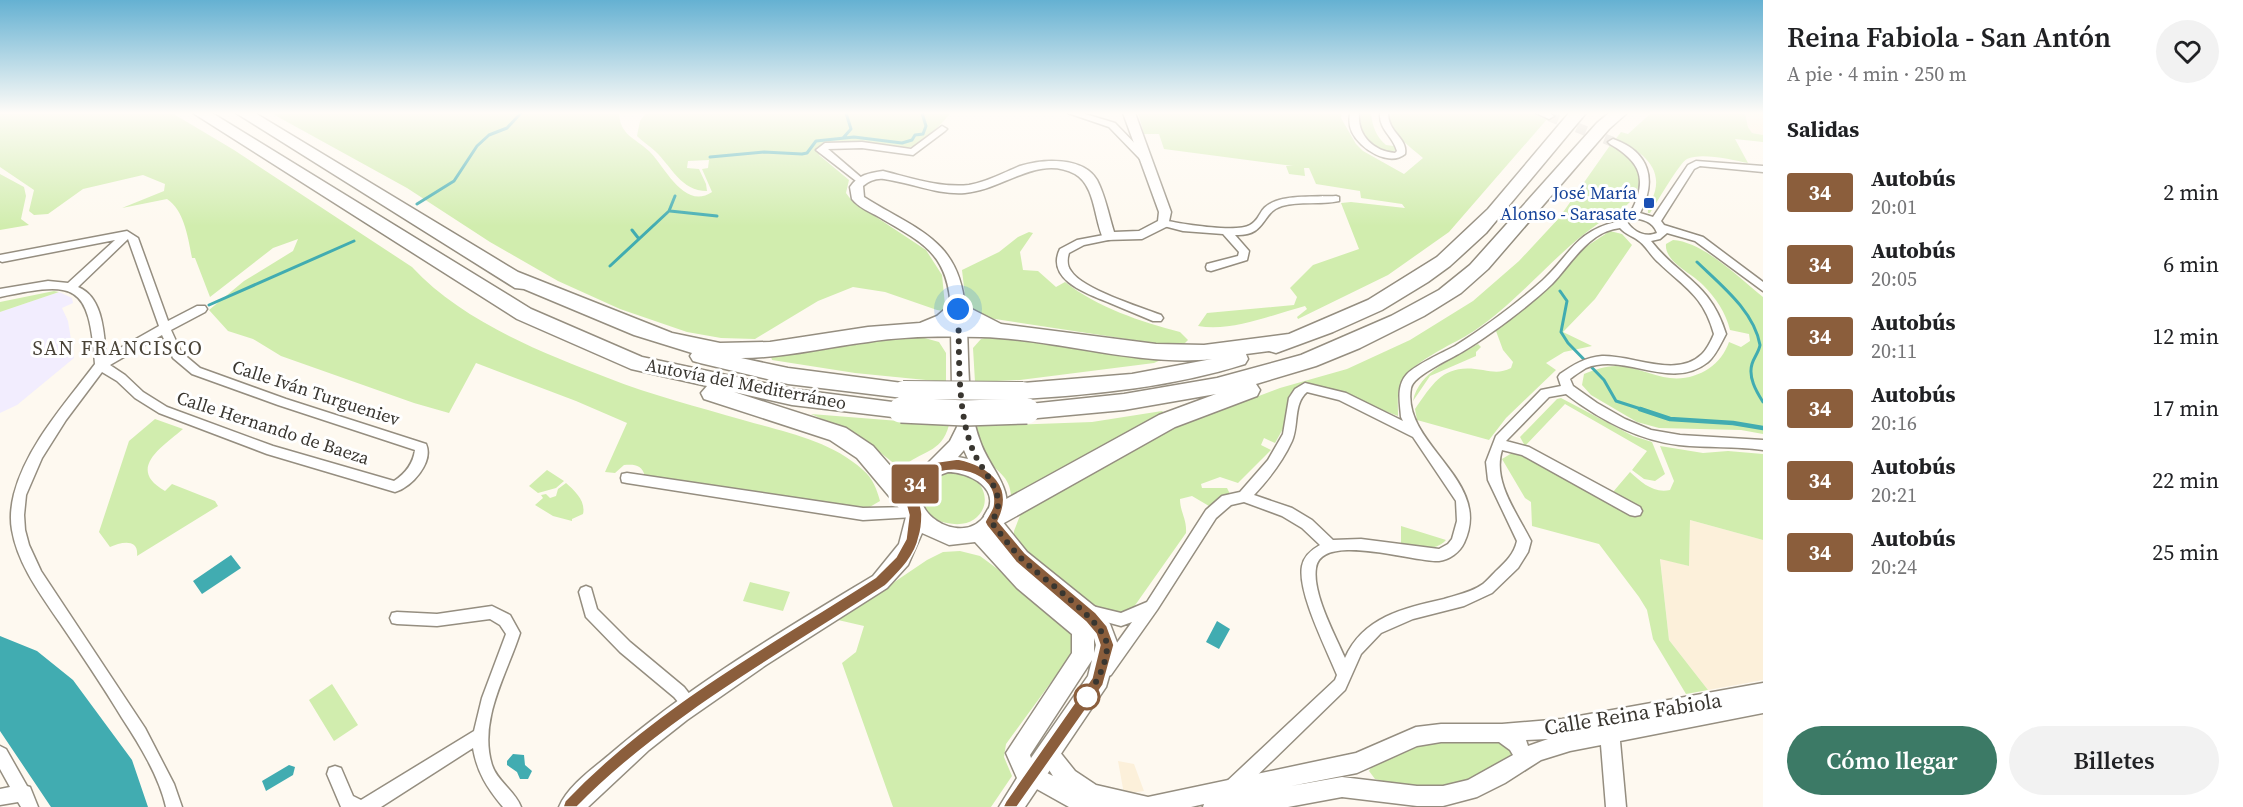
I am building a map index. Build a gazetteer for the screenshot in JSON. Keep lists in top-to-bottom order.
{
  "streets": {
    "highway": ["Autovía del Mediterráneo"],
    "street": ["Calle Iván Turgueniev", "Calle Hernando de Baeza", "Calle Reina Fabiola"]
  },
  "crossings": [
    ["Calle Iván Turgueniev", "Calle Hernando de Baeza"]
  ],
  "districts": ["SAN FRANCISCO"],
  "places": {
    "transit": ["José María Alonso - Sarasate"]
  },
  "lines": ["bus line 34"],
  "page": {
    "on_map": "34",
    "heading": [
      ["Reina Fabiola - San Antón", "A pie · 4 min · 250 m"],
      "Salidas"
    ],
    "list": [
      {
        "mark": "34",
        "name": "Autobús",
        "note": "20:01",
        "value": "2 min"
      },
      {
        "mark": "34",
        "name": "Autobús",
        "note": "20:05",
        "value": "6 min"
      },
      {
        "mark": "34",
        "name": "Autobús",
        "note": "20:11",
        "value": "12 min"
      },
      {
        "mark": "34",
        "name": "Autobús",
        "note": "20:16",
        "value": "17 min"
      },
      {
        "mark": "34",
        "name": "Autobús",
        "note": "20:21",
        "value": "22 min"
      },
      {
        "mark": "34",
        "name": "Autobús",
        "note": "20:24",
        "value": "25 min"
      }
    ],
    "buttons": ["Cómo llegar", "Billetes"]
  }
}
